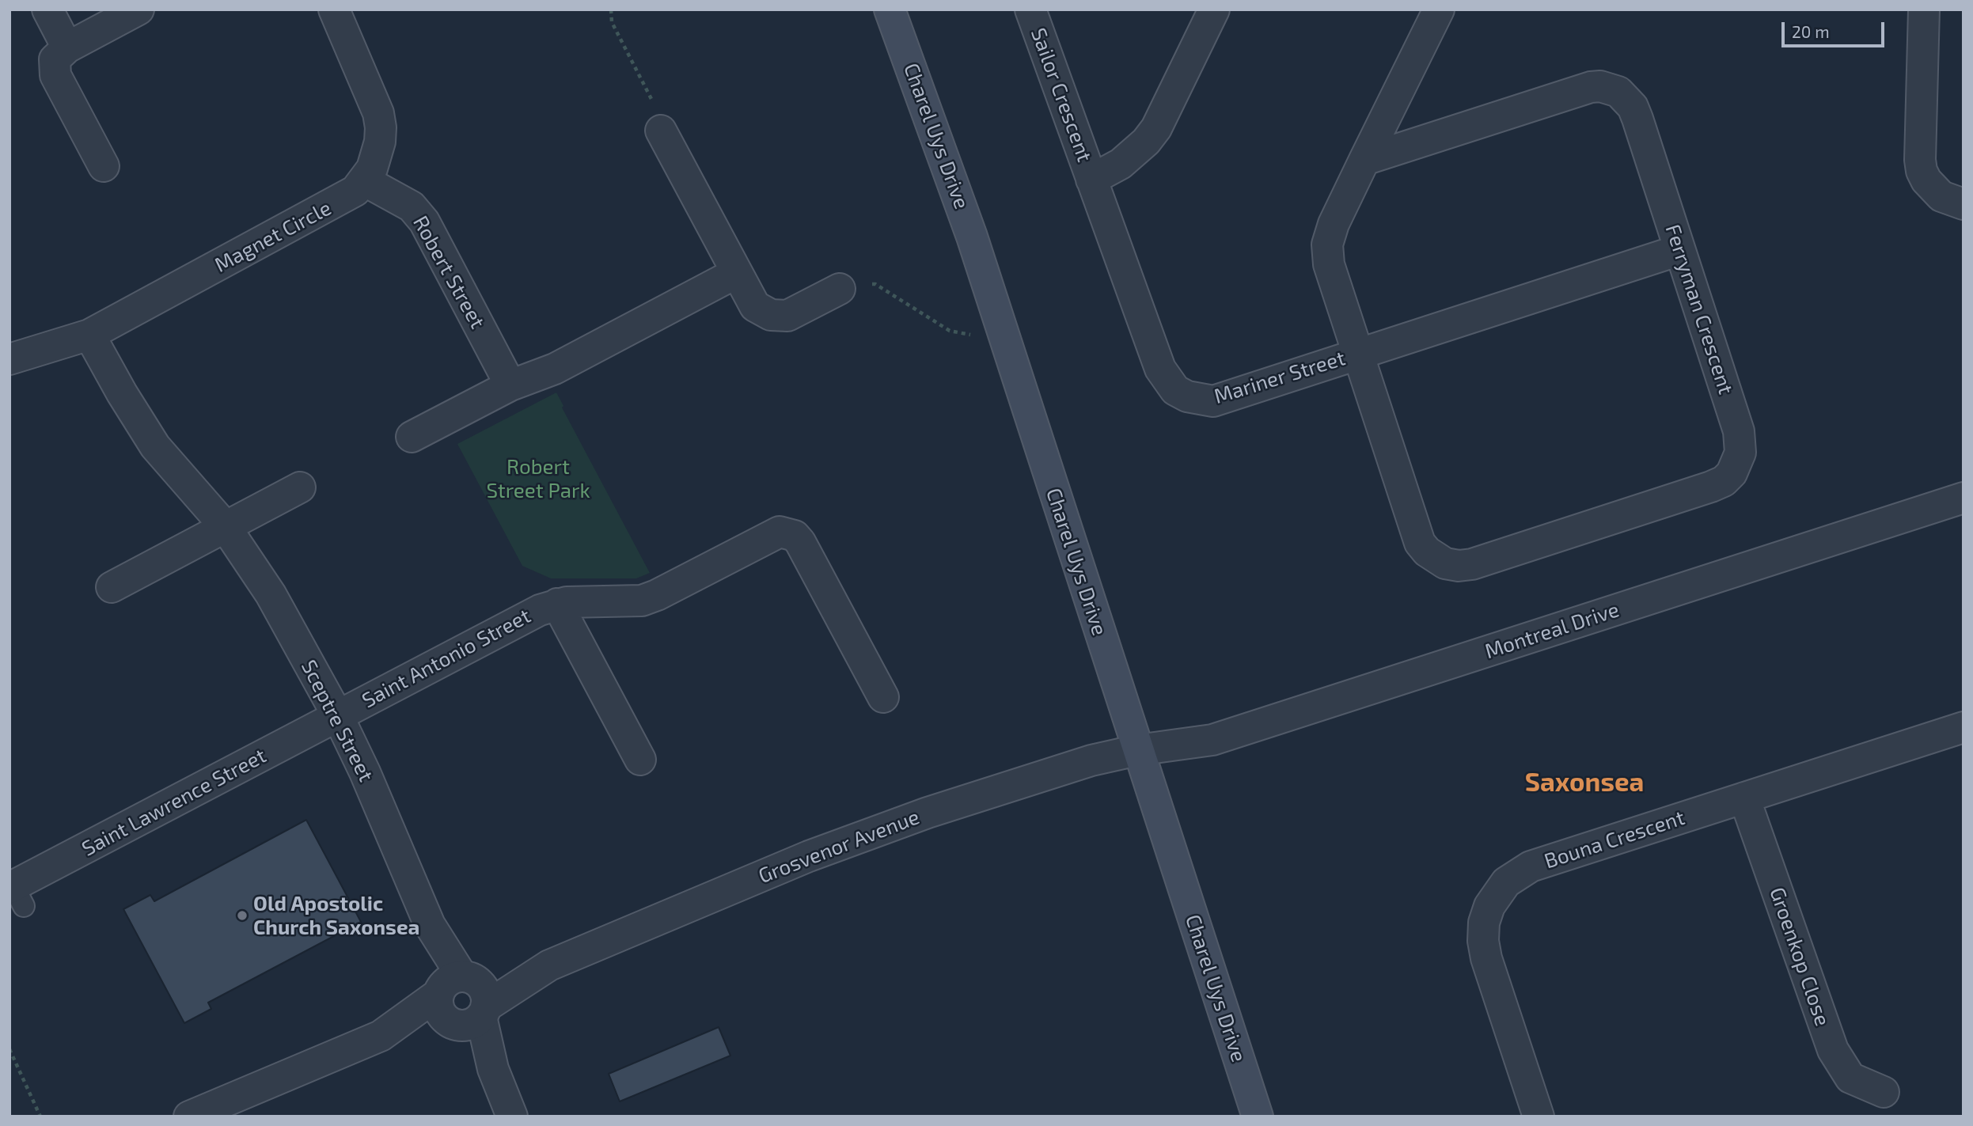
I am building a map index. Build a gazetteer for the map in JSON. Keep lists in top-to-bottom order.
{
  "streets": {
    "main road": ["Charel Uys Drive"],
    "street": [
      "Sailor Crescent",
      "Magnet Circle",
      "Robert Street",
      "Ferryman Crescent",
      "Mariner Street",
      "Montreal Drive",
      "Saint Antonio Street",
      "Sceptre Street",
      "Saint Lawrence Street",
      "Bouna Crescent",
      "Grosvenor Avenue",
      "Groenkop Close"
    ]
  },
  "crossings": [
    ["Sailor Crescent", "Mariner Street"],
    ["Charel Uys Drive", "Montreal Drive"],
    ["Charel Uys Drive", "Grosvenor Avenue"],
    ["Magnet Circle", "Robert Street"],
    ["Magnet Circle", "Sceptre Street"],
    ["Ferryman Crescent", "Mariner Street"],
    ["Montreal Drive", "Grosvenor Avenue"],
    ["Saint Antonio Street", "Sceptre Street"],
    ["Saint Antonio Street", "Saint Lawrence Street"],
    ["Sceptre Street", "Saint Lawrence Street"],
    ["Sceptre Street", "Grosvenor Avenue"],
    ["Bouna Crescent", "Groenkop Close"]
  ],
  "districts": ["Saxonsea"],
  "parks": ["Robert Street Park"],
  "places": ["Old Apostolic Church Saxonsea"],
  "scale_bar": "20 m"
}
